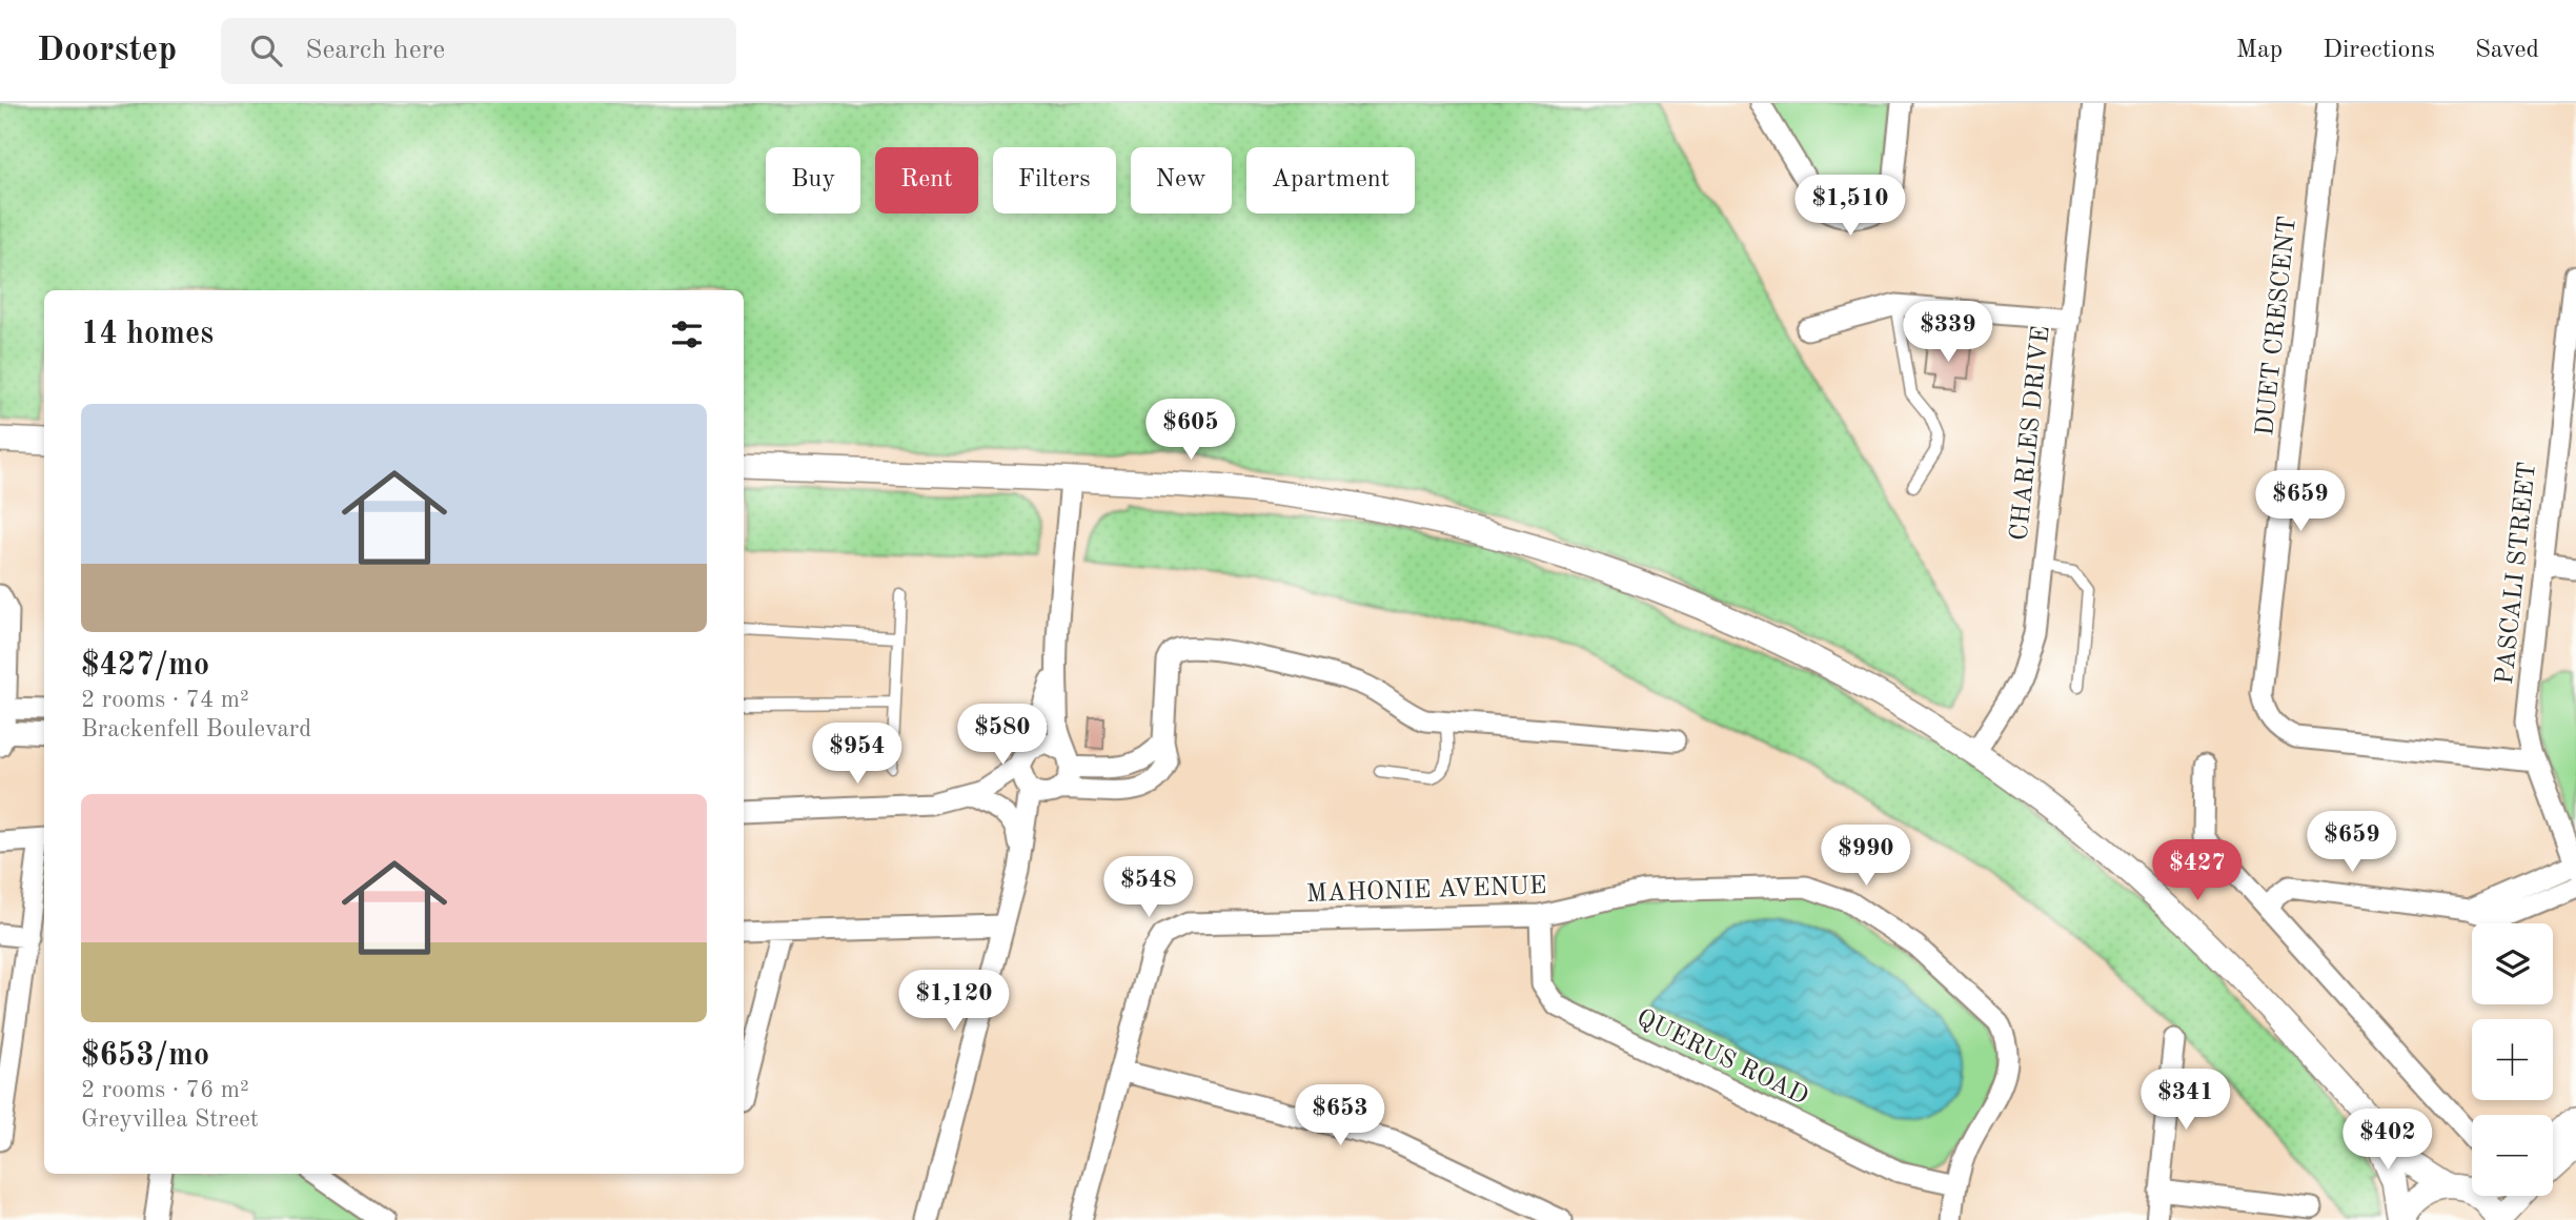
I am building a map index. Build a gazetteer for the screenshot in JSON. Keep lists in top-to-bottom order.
{
  "streets": {
    "street": [
      "DUET CRESCENT",
      "CHARLES DRIVE",
      "PASCALI STREET",
      "MAHONIE AVENUE",
      "QUERUS ROAD"
    ]
  },
  "crossings": [
    ["DUET CRESCENT", "PASCALI STREET"],
    ["MAHONIE AVENUE", "QUERUS ROAD"]
  ],
  "page": {
    "header": "Doorstep",
    "search": "Search here",
    "nav": ["Map", "Directions", "Saved"],
    "chip": [
      "Buy",
      "Rent",
      "Filters",
      "New",
      "Apartment"
    ],
    "price": [
      "$1,510",
      "$339",
      "$605",
      "$659",
      "$580",
      "$954",
      "$659",
      "$990",
      "$427",
      "$548",
      "$1,120",
      "$341",
      "$653",
      "$402"
    ],
    "heading": "14 homes",
    "list": [
      {
        "name": "$427/mo",
        "note": "2 rooms · 74 m² · Brackenfell Boulevard"
      },
      {
        "name": "$653/mo",
        "note": "2 rooms · 76 m² · Greyvillea Street"
      }
    ],
    "map_buttons": ["+", "−"]
  }
}
